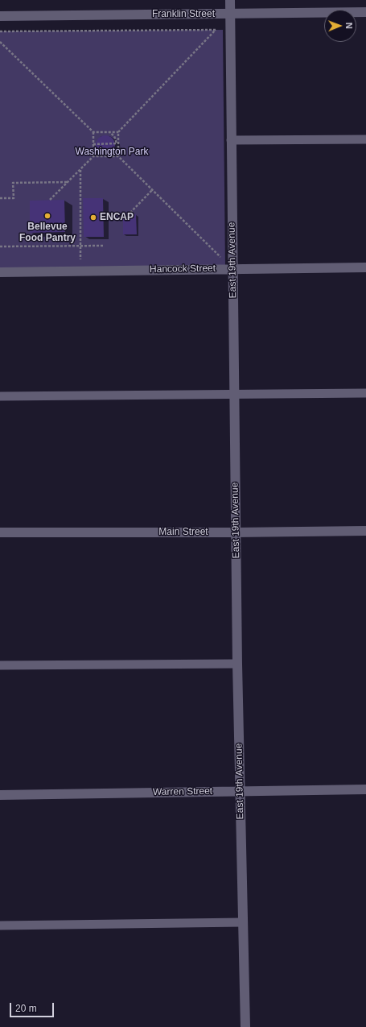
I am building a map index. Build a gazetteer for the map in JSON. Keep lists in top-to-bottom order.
{
  "streets": {
    "street": [
      "Franklin Street",
      "East 19th Avenue",
      "Hancock Street",
      "Main Street",
      "Warren Street"
    ]
  },
  "crossings": [
    ["Franklin Street", "East 19th Avenue"],
    ["East 19th Avenue", "Hancock Street"],
    ["East 19th Avenue", "Main Street"],
    ["East 19th Avenue", "Warren Street"]
  ],
  "parks": ["Washington Park"],
  "places": ["Bellevue Food Pantry", "ENCAP"],
  "scale_bar": "20 m",
  "north": "right"
}
